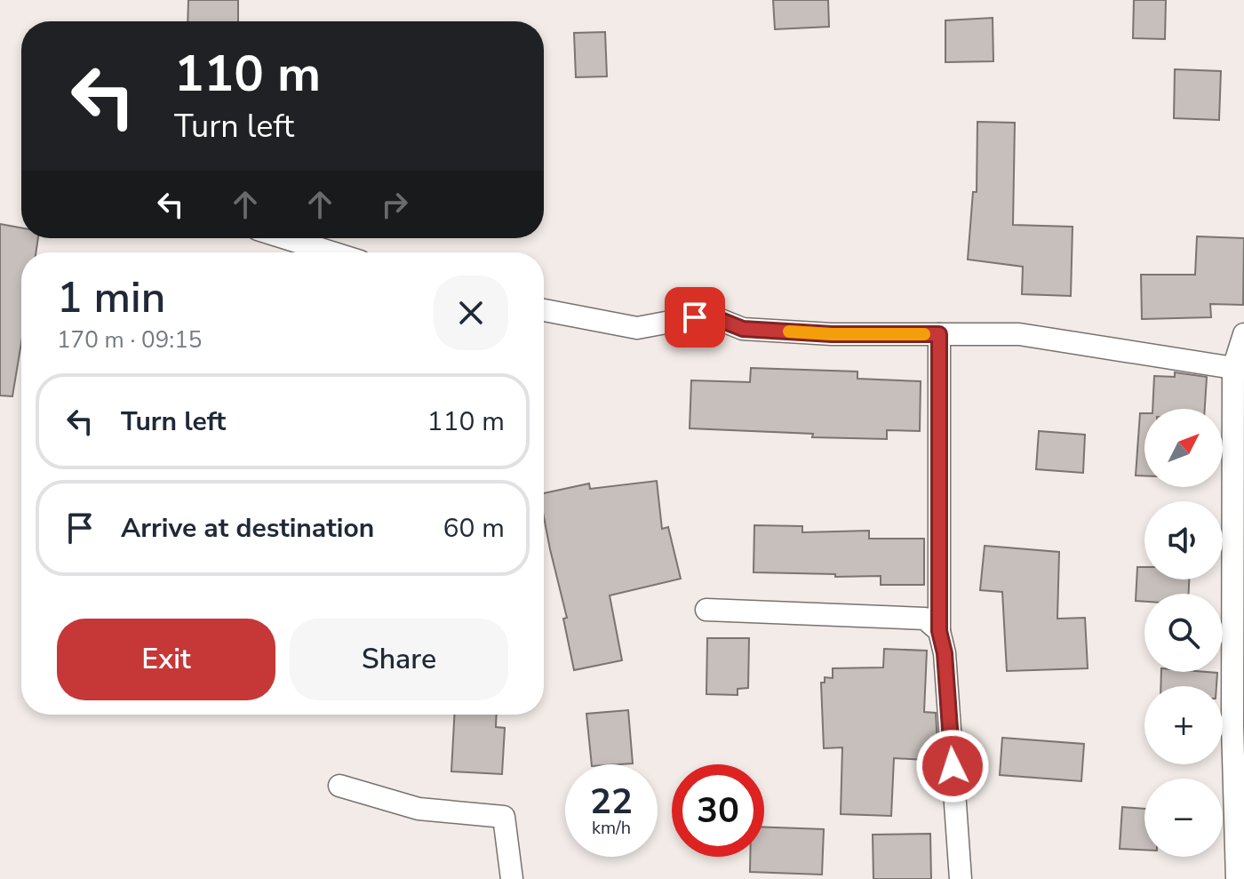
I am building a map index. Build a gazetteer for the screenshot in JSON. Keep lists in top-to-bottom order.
{
  "north": "top right",
  "page": {
    "turn": ["110 m", "Turn left"],
    "heading": ["1 min", "170 m · 09:15"],
    "list": [
      {
        "name": "Turn left",
        "value": "110 m"
      },
      {
        "name": "Arrive at destination",
        "value": "60 m"
      }
    ],
    "map_buttons": ["+", "−"],
    "buttons": ["Exit", "Share"],
    "speed": "22 km/h",
    "limit": "30"
  }
}
